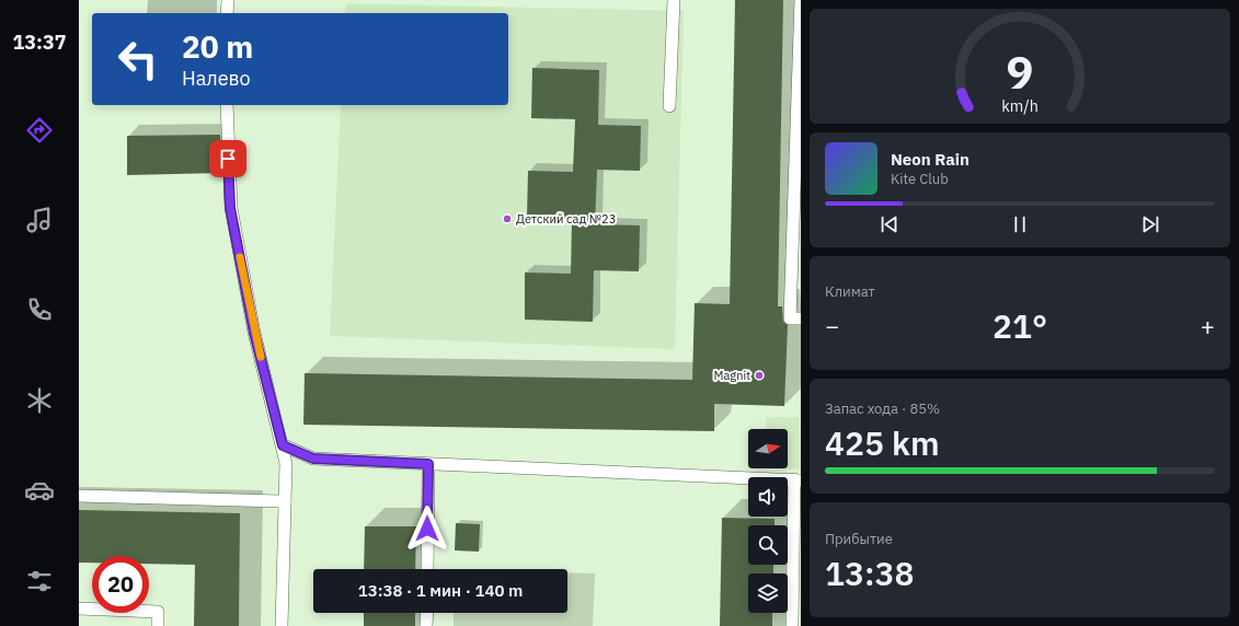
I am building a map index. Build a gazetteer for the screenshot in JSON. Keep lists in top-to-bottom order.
{
  "places": ["Детский сад №23", "Magnit"],
  "north": "right",
  "page": {
    "tabs": "13:37",
    "turn": ["20 m", "Налево"],
    "song": ["Neon Rain", "Kite Club"],
    "tile": [
      "Климат",
      ["Запас хода · 85%", "425 km"],
      ["Прибытие", "13:38"]
    ],
    "heat": ["−", "21°", "+"],
    "limit": "20",
    "trip": "13:38 · 1 мин · 140 m",
    "gauge": ["9", "km/h"]
  }
}
